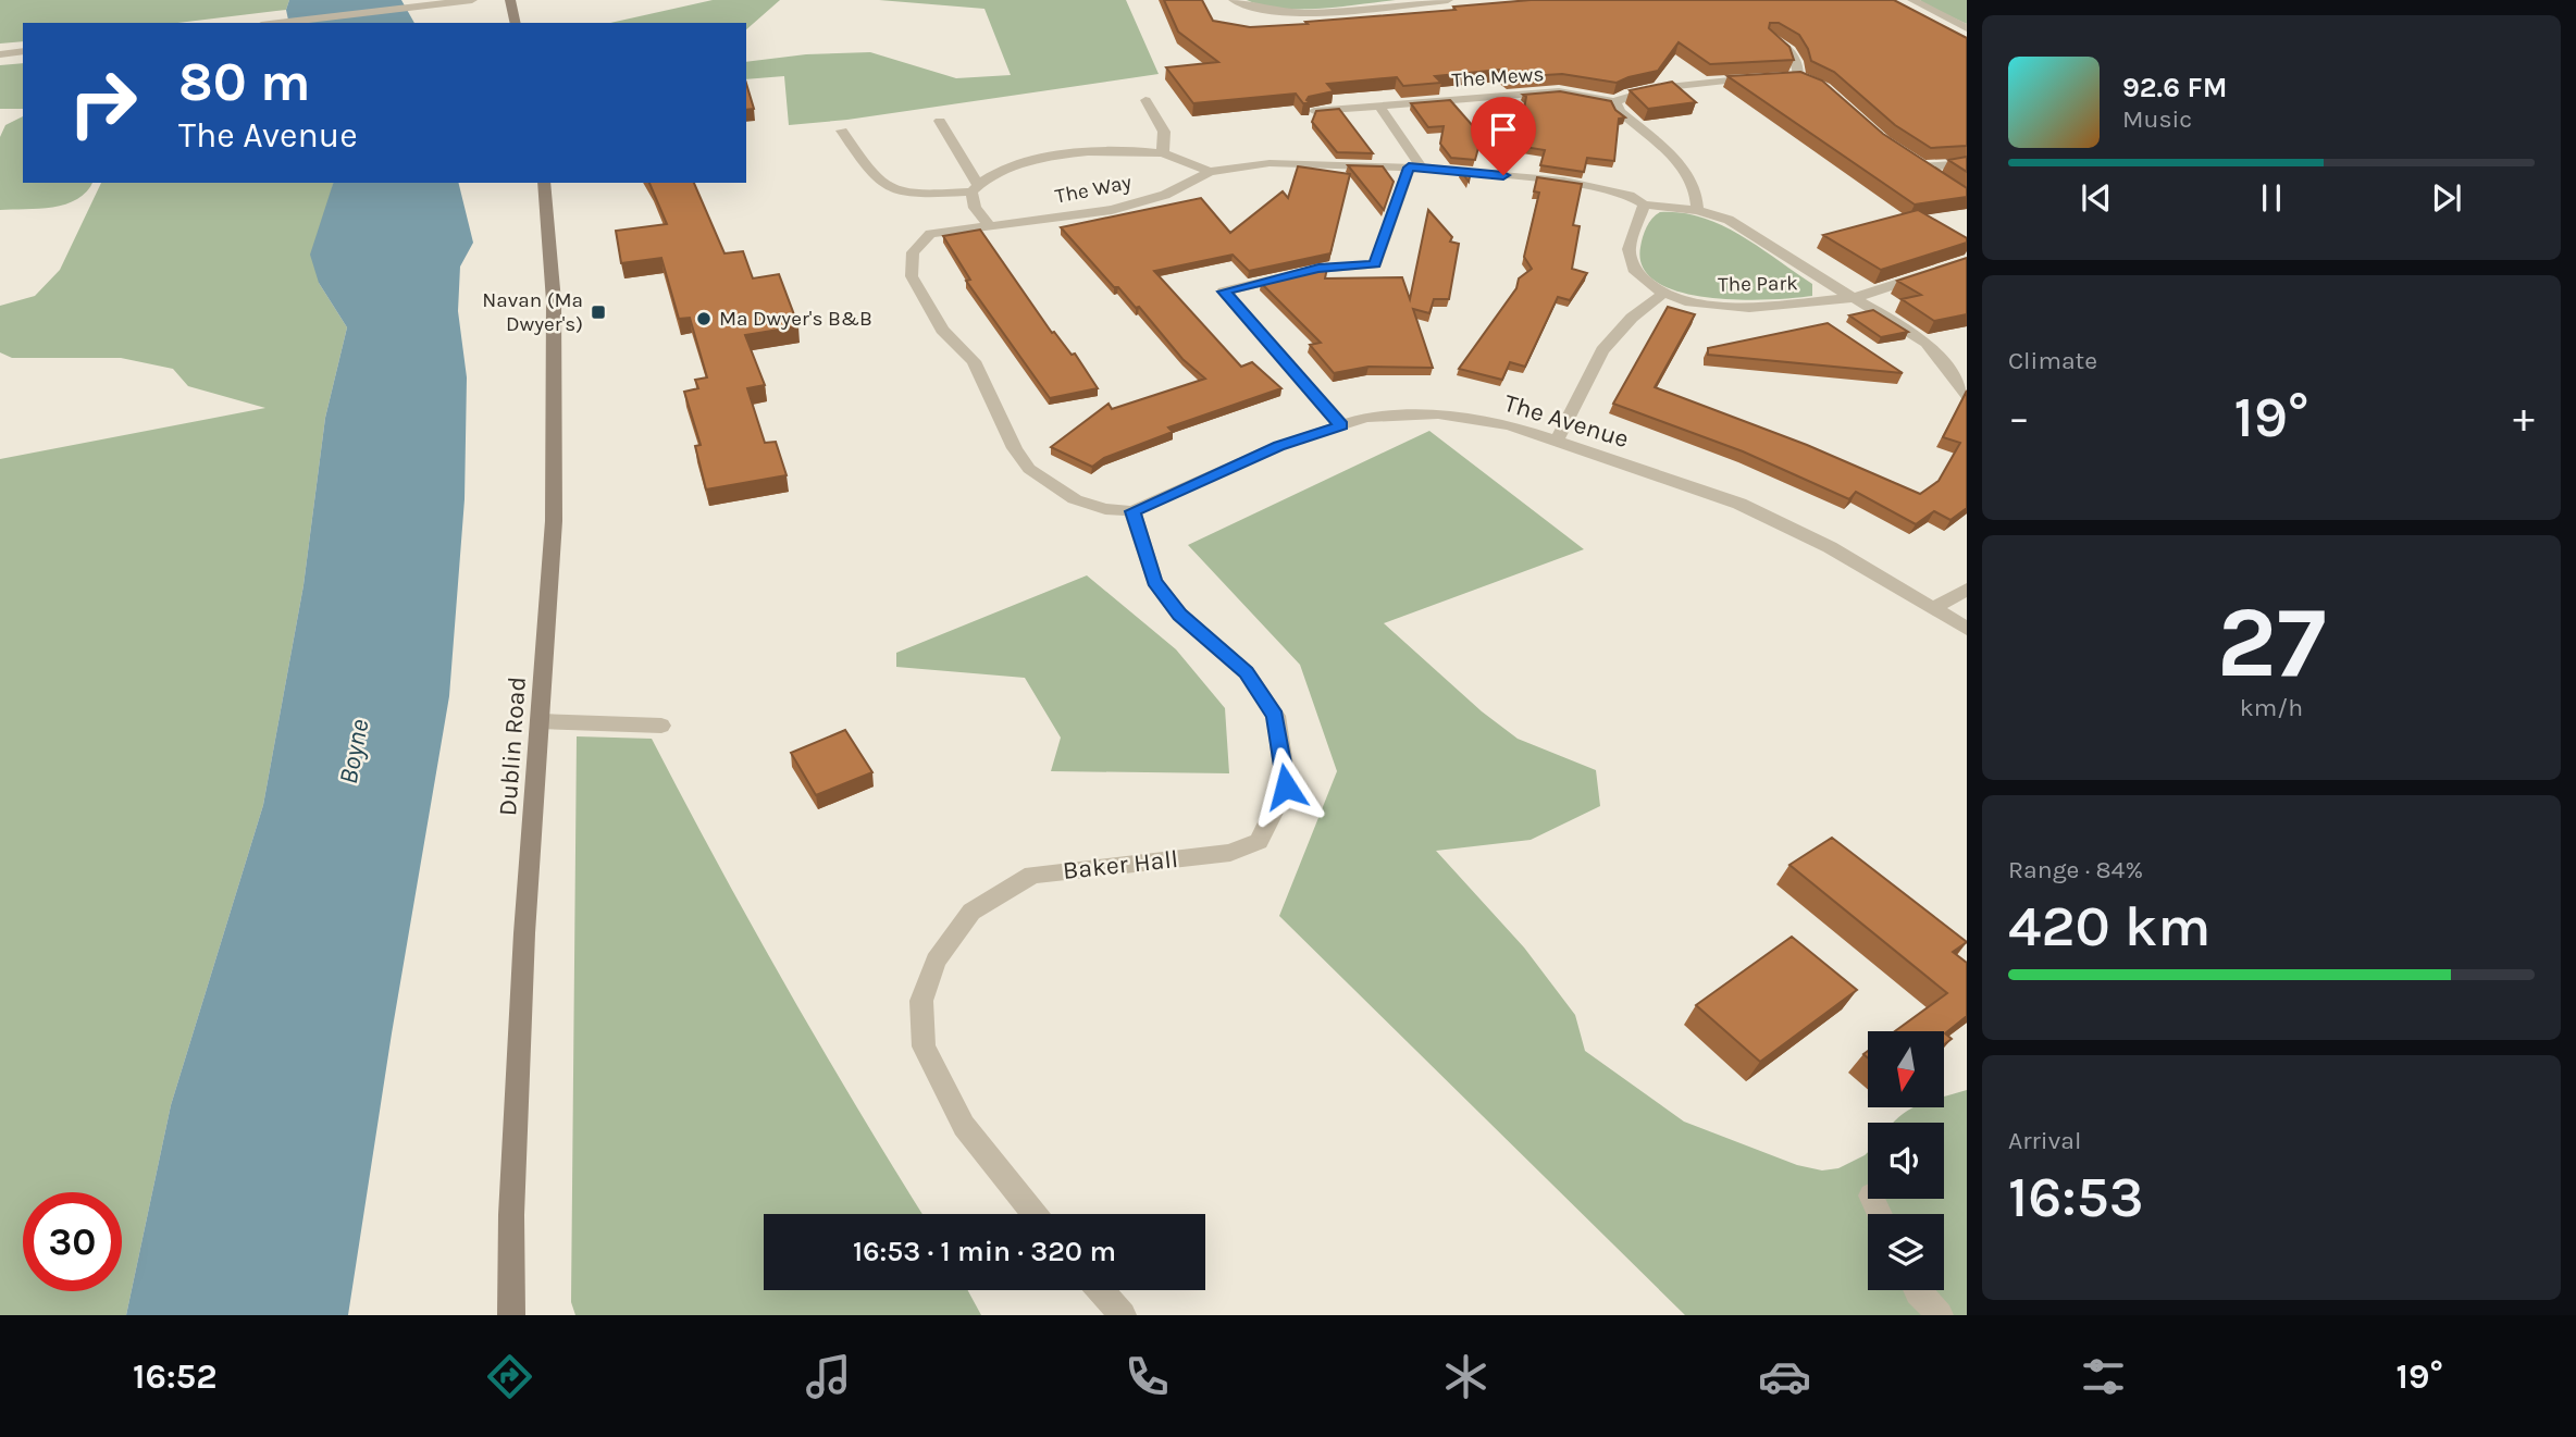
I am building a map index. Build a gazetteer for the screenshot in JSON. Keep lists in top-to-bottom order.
{
  "streets": {
    "main road": ["Dublin Road"],
    "street": [
      "The Mews",
      "The Way",
      "The Park",
      "The Avenue",
      "Baker Hall"
    ]
  },
  "crossings": [
    ["The Way", "The Park"],
    ["The Way", "The Avenue"],
    ["The Way", "Baker Hall"],
    ["The Avenue", "Baker Hall"]
  ],
  "water": ["Boyne"],
  "places": {
    "transit": ["Navan (Ma Dwyer's)"],
    "other": ["Ma Dwyer's B&B"]
  },
  "north": "bottom",
  "page": {
    "turn": ["80 m", "The Avenue"],
    "song": ["92.6 FM", "Music"],
    "tile": [
      "Climate",
      ["27", "km/h"],
      ["Range · 84%", "420 km"],
      ["Arrival", "16:53"]
    ],
    "heat": ["−", "19°", "+"],
    "limit": "30",
    "trip": "16:53 · 1 min · 320 m",
    "tabs": ["16:52", "19°"]
  }
}
